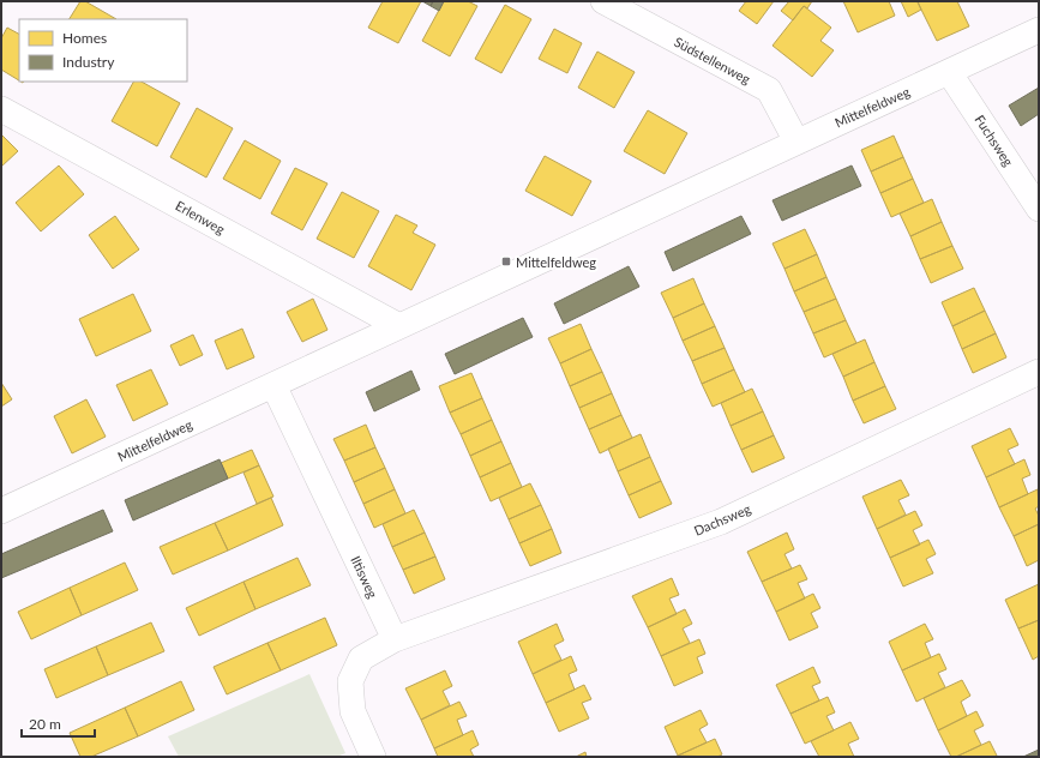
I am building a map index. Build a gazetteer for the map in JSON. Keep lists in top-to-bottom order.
{
  "streets": {
    "street": [
      "Südstellenweg",
      "Mittelfeldweg",
      "Fuchsweg",
      "Erlenweg",
      "Dachsweg",
      "Iltisweg"
    ]
  },
  "crossings": [
    ["Südstellenweg", "Mittelfeldweg"],
    ["Mittelfeldweg", "Fuchsweg"],
    ["Mittelfeldweg", "Erlenweg"],
    ["Mittelfeldweg", "Iltisweg"],
    ["Dachsweg", "Iltisweg"]
  ],
  "places": {
    "transit": ["Mittelfeldweg"]
  },
  "legend": ["Homes", "Industry"],
  "scale_bar": "20 m"
}
